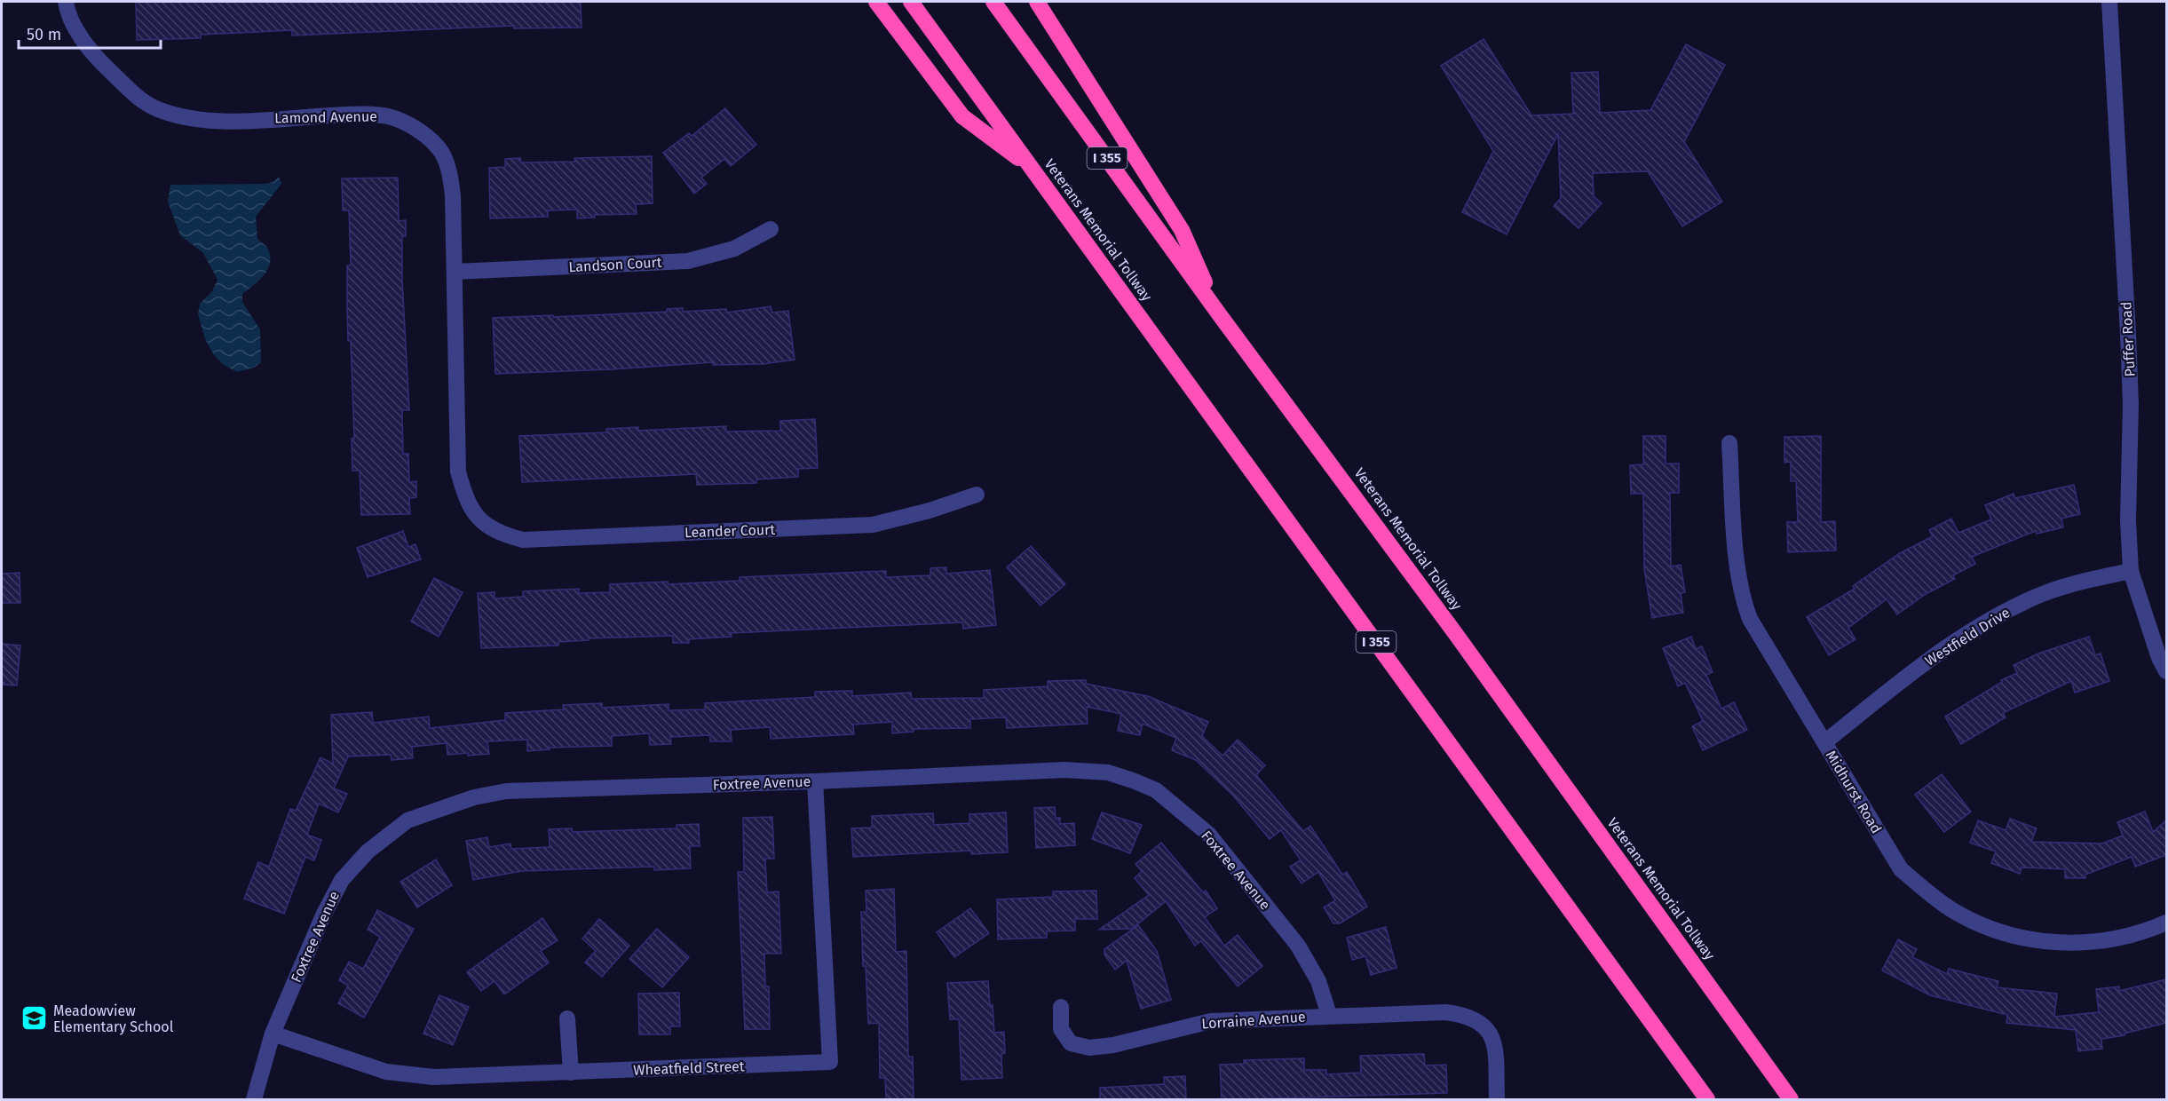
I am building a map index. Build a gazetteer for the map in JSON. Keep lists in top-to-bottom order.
{
  "streets": {
    "highway": ["I 355", "Veterans Memorial Tollway"],
    "street": [
      "Lamond Avenue",
      "Landson Court",
      "Puffer Road",
      "Leander Court",
      "Westfield Drive",
      "Foxtree Avenue",
      "Midhurst Road",
      "Lorraine Avenue",
      "Wheatfield Street"
    ]
  },
  "crossings": [
    ["Lamond Avenue", "Landson Court"],
    ["Lamond Avenue", "Leander Court"],
    ["Puffer Road", "Westfield Drive"],
    ["Westfield Drive", "Midhurst Road"],
    ["Foxtree Avenue", "Lorraine Avenue"],
    ["Foxtree Avenue", "Wheatfield Street"]
  ],
  "places": {
    "school or university": ["Meadowview Elementary School"]
  },
  "scale_bar": "50 m"
}
